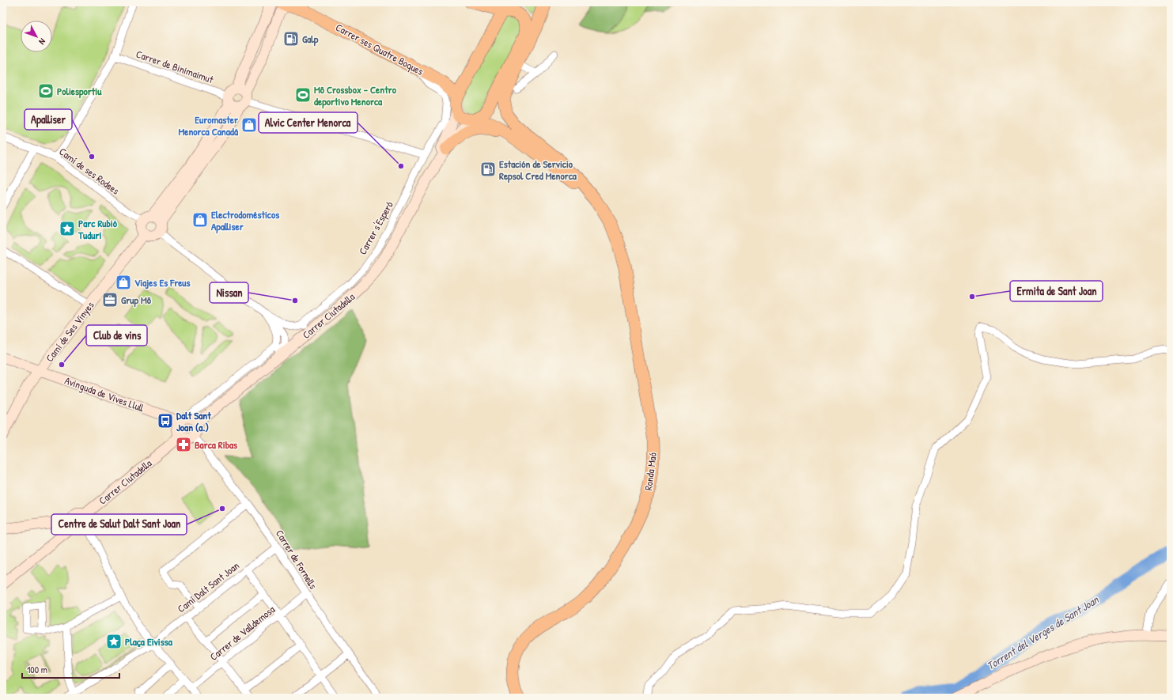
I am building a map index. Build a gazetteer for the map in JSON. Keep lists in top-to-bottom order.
{
  "streets": {
    "main road": ["Carrer ses Quatre Boques", "Ronda Maó"],
    "street": [
      "Carrer de Binimaimut",
      "Camí de ses Rodees",
      "Carrer s'Esperó",
      "Carrer Ciutadella",
      "Camí de Ses Vinyes",
      "Avinguda de Vives Llull",
      "Carrer de Fornells",
      "Camí Dalt Sant Joan",
      "Carrer de Valldemosa"
    ]
  },
  "crossings": [
    ["Carrer ses Quatre Boques", "Carrer s'Esperó"],
    ["Carrer ses Quatre Boques", "Carrer Ciutadella"],
    ["Carrer ses Quatre Boques", "Ronda Maó"],
    ["Camí de ses Rodees", "Camí de Ses Vinyes"],
    ["Carrer Ciutadella", "Avinguda de Vives Llull"],
    ["Carrer Ciutadella", "Carrer de Fornells"],
    ["Camí de Ses Vinyes", "Avinguda de Vives Llull"],
    ["Avinguda de Vives Llull", "Carrer de Fornells"],
    ["Carrer de Fornells", "Camí Dalt Sant Joan"],
    ["Carrer de Fornells", "Carrer de Valldemosa"]
  ],
  "water": ["Torrent del Verges de Sant Joan"],
  "places": {
    "fuel station": ["Galp", "Estación de Servicio Repsol Cred Menorca"],
    "sports": ["Poliesportiu", "Mô Crossbox - Centro deportivo Menorca"],
    "shop": ["Euromaster Menorca Canadá", "Electrodomésticos Apalliser", "Viajes Es Freus"],
    "other": [
      "Apalliser",
      "Alvic Center Menorca",
      "Ermita de Sant Joan",
      "Nissan",
      "Club de vins",
      "Centre de Salut Dalt Sant Joan"
    ],
    "place": ["Parc Rubió Tudurí", "Plaça Eivissa"],
    "office": ["Grup Mô"],
    "bus stop": ["Dalt Sant Joan (a.)"],
    "pharmacy": ["Barca Ribas"]
  },
  "scale_bar": "100 m",
  "north": "bottom right"
}
